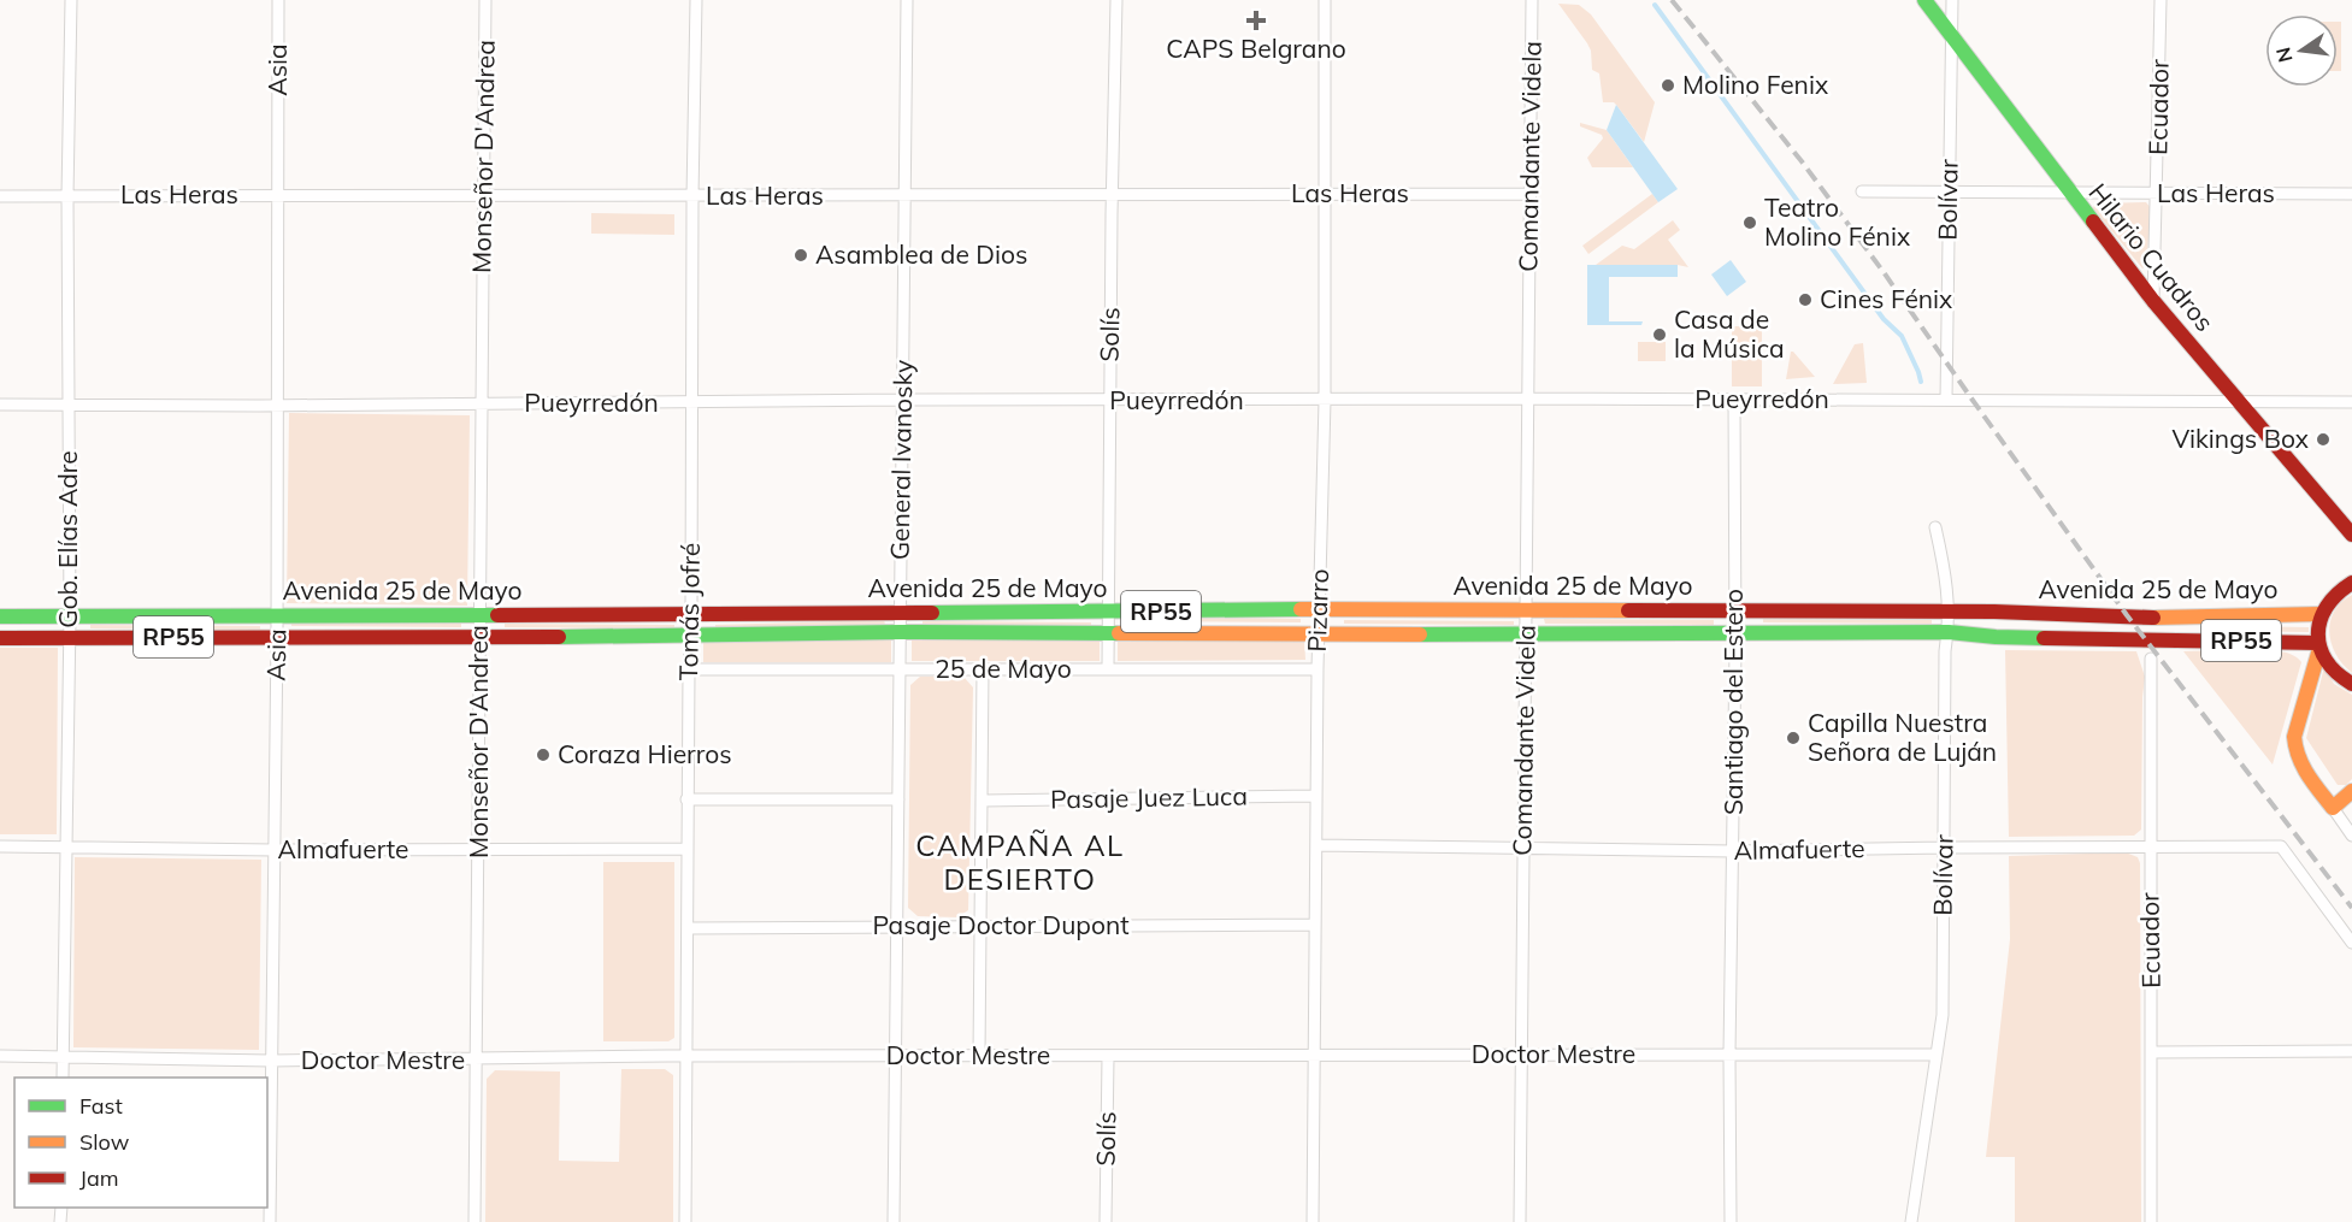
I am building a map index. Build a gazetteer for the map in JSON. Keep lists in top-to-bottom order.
{
  "streets": {
    "main road": ["Hilario Cuadros", "Avenida 25 de Mayo", "RP55"],
    "street": [
      "Asia",
      "Ecuador",
      "Monseñor D'Andrea",
      "Comandante Videla",
      "Las Heras",
      "Bolívar",
      "Solís",
      "Pueyrredón",
      "General Ivanosky",
      "Gob. Elías Adre",
      "Pizarro",
      "Tomás Jofré",
      "25 de Mayo",
      "Santiago del Estero",
      "Pasaje Juez Luca",
      "Almafuerte",
      "Pasaje Doctor Dupont",
      "Doctor Mestre"
    ]
  },
  "crossings": [
    ["Asia", "Las Heras"],
    ["Asia", "Pueyrredón"],
    ["Asia", "Avenida 25 de Mayo"],
    ["Asia", "Almafuerte"],
    ["Asia", "Doctor Mestre"],
    ["Ecuador", "Las Heras"],
    ["Ecuador", "Hilario Cuadros"],
    ["Ecuador", "Almafuerte"],
    ["Monseñor D'Andrea", "Las Heras"],
    ["Monseñor D'Andrea", "Pueyrredón"],
    ["Monseñor D'Andrea", "Avenida 25 de Mayo"],
    ["Monseñor D'Andrea", "Almafuerte"],
    ["Monseñor D'Andrea", "Doctor Mestre"],
    ["Comandante Videla", "Las Heras"],
    ["Comandante Videla", "Pueyrredón"],
    ["Comandante Videla", "Avenida 25 de Mayo"],
    ["Comandante Videla", "Almafuerte"],
    ["Comandante Videla", "Doctor Mestre"],
    ["Las Heras", "Bolívar"],
    ["Las Heras", "Hilario Cuadros"],
    ["Las Heras", "Solís"],
    ["Las Heras", "General Ivanosky"],
    ["Las Heras", "Gob. Elías Adre"],
    ["Las Heras", "Pizarro"],
    ["Las Heras", "Tomás Jofré"],
    ["Bolívar", "Hilario Cuadros"],
    ["Bolívar", "Pueyrredón"],
    ["Bolívar", "Avenida 25 de Mayo"],
    ["Bolívar", "Almafuerte"],
    ["Bolívar", "Doctor Mestre"],
    ["Hilario Cuadros", "Pueyrredón"],
    ["Solís", "Pueyrredón"],
    ["Solís", "Avenida 25 de Mayo"],
    ["Solís", "25 de Mayo"],
    ["Solís", "Doctor Mestre"],
    ["Pueyrredón", "General Ivanosky"],
    ["Pueyrredón", "Gob. Elías Adre"],
    ["Pueyrredón", "Pizarro"],
    ["Pueyrredón", "Tomás Jofré"],
    ["Pueyrredón", "Santiago del Estero"],
    ["General Ivanosky", "Avenida 25 de Mayo"],
    ["General Ivanosky", "25 de Mayo"],
    ["General Ivanosky", "Pasaje Doctor Dupont"],
    ["General Ivanosky", "Doctor Mestre"],
    ["Gob. Elías Adre", "Avenida 25 de Mayo"],
    ["Gob. Elías Adre", "Almafuerte"],
    ["Gob. Elías Adre", "Doctor Mestre"],
    ["Avenida 25 de Mayo", "Pizarro"],
    ["Avenida 25 de Mayo", "Tomás Jofré"],
    ["Avenida 25 de Mayo", "RP55"],
    ["Avenida 25 de Mayo", "Santiago del Estero"],
    ["Pizarro", "25 de Mayo"],
    ["Pizarro", "Pasaje Juez Luca"],
    ["Pizarro", "Almafuerte"],
    ["Pizarro", "Pasaje Doctor Dupont"],
    ["Pizarro", "Doctor Mestre"],
    ["Tomás Jofré", "25 de Mayo"],
    ["Tomás Jofré", "Almafuerte"],
    ["Tomás Jofré", "Pasaje Doctor Dupont"],
    ["Tomás Jofré", "Doctor Mestre"],
    ["Santiago del Estero", "Almafuerte"],
    ["Santiago del Estero", "Doctor Mestre"]
  ],
  "districts": ["CAMPAÑA AL DESIERTO"],
  "places": {
    "health": ["CAPS Belgrano"],
    "other": [
      "Molino Fenix",
      "Teatro Molino Fénix",
      "Asamblea de Dios",
      "Cines Fénix",
      "Casa de la Música",
      "Vikings Box",
      "Capilla Nuestra Señora de Luján",
      "Coraza Hierros"
    ]
  },
  "legend": ["Fast", "Slow", "Jam"],
  "north": "left"
}
